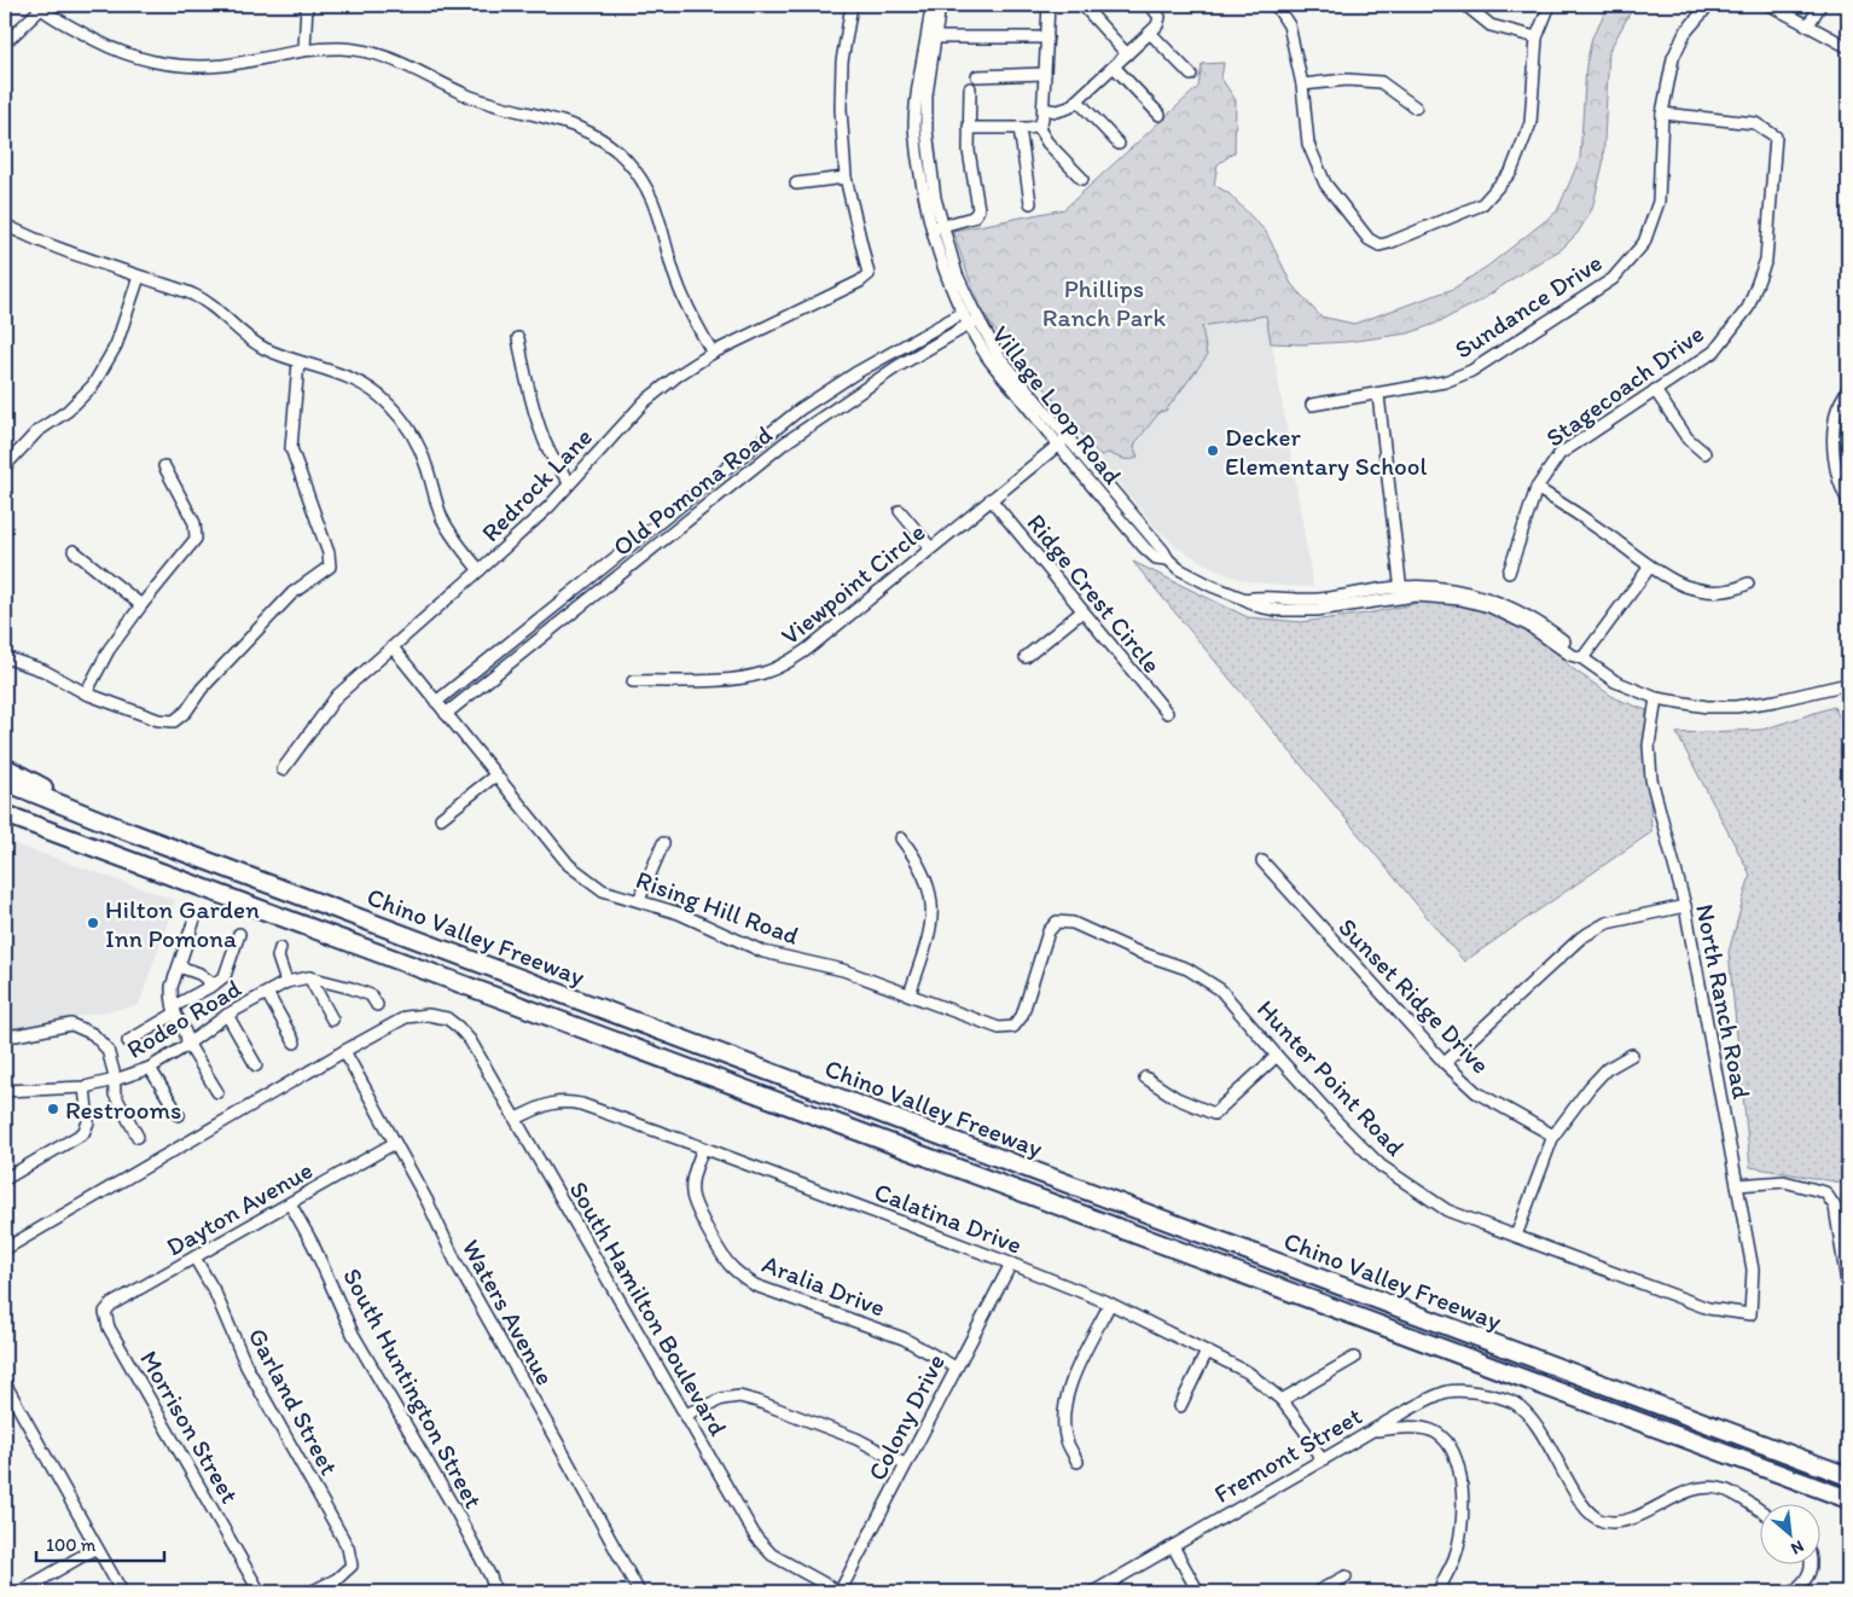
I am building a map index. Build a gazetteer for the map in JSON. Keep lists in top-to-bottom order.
{
  "streets": {
    "highway": ["Chino Valley Freeway"],
    "street": [
      "Sundance Drive",
      "Stagecoach Drive",
      "Village Loop Road",
      "Redrock Lane",
      "Old Pomona Road",
      "Viewpoint Circle",
      "Ridge Crest Circle",
      "Rising Hill Road",
      "Sunset Ridge Drive",
      "North Ranch Road",
      "Rodeo Road",
      "Hunter Point Road",
      "Dayton Avenue",
      "Calatina Drive",
      "Aralia Drive",
      "South Hamilton Boulevard",
      "Waters Avenue",
      "South Huntington Street",
      "Garland Street",
      "Colony Drive",
      "Morrison Street",
      "Fremont Street"
    ]
  },
  "crossings": [
    ["Sundance Drive", "Stagecoach Drive"],
    ["Village Loop Road", "Old Pomona Road"],
    ["Village Loop Road", "Viewpoint Circle"],
    ["Village Loop Road", "North Ranch Road"],
    ["Redrock Lane", "Rising Hill Road"],
    ["Old Pomona Road", "Rising Hill Road"],
    ["Viewpoint Circle", "Ridge Crest Circle"],
    ["Rising Hill Road", "Hunter Point Road"],
    ["North Ranch Road", "Hunter Point Road"],
    ["Dayton Avenue", "Waters Avenue"],
    ["Dayton Avenue", "South Huntington Street"],
    ["Dayton Avenue", "Garland Street"],
    ["Dayton Avenue", "Morrison Street"],
    ["Calatina Drive", "Aralia Drive"],
    ["Calatina Drive", "South Hamilton Boulevard"],
    ["Calatina Drive", "Colony Drive"],
    ["Calatina Drive", "Fremont Street"],
    ["Aralia Drive", "Colony Drive"],
    ["South Hamilton Boulevard", "Waters Avenue"],
    ["South Hamilton Boulevard", "Colony Drive"]
  ],
  "parks": ["Phillips Ranch Park"],
  "places": ["Decker Elementary School", "Hilton Garden Inn Pomona", "Restrooms"],
  "scale_bar": "100 m",
  "north": "bottom right"
}
